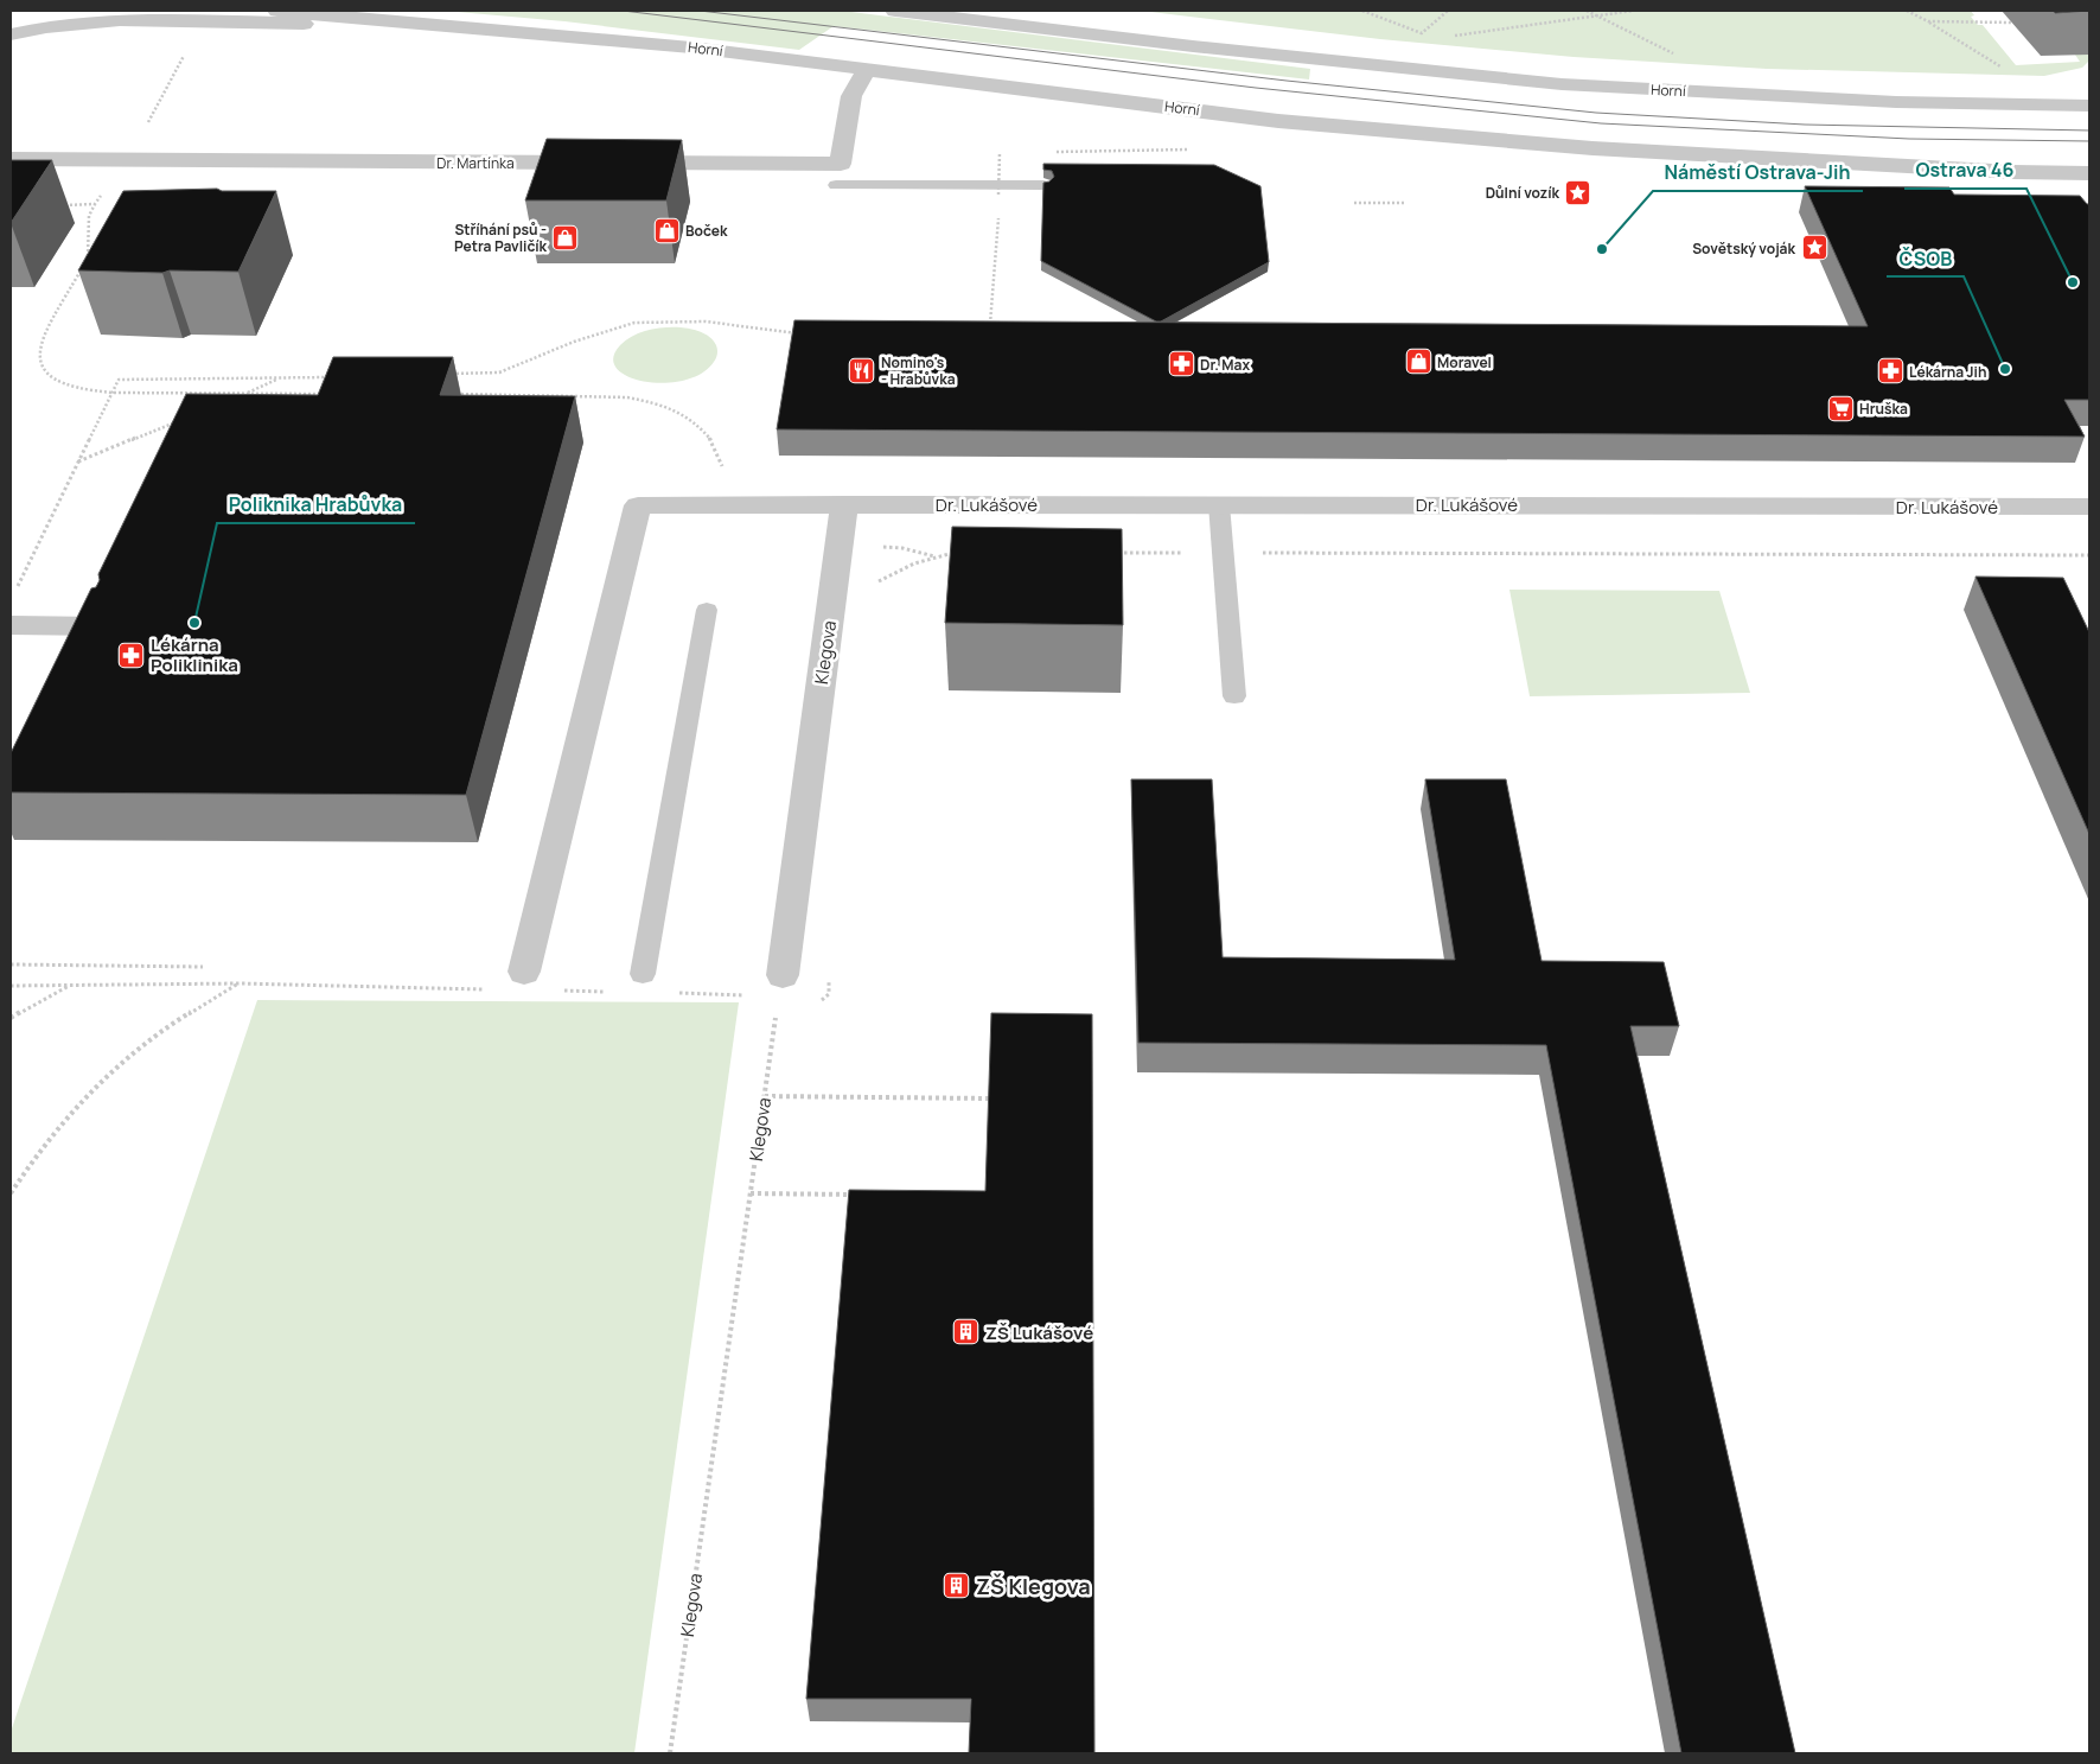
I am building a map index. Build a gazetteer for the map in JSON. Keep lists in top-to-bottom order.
{
  "streets": {
    "street": [
      "Horní",
      "Dr. Martínka",
      "Dr. Lukášové",
      "Klegova"
    ]
  },
  "crossings": [
    ["Horní", "Dr. Martínka"],
    ["Dr. Lukášové", "Klegova"]
  ],
  "places": {
    "place": ["Důlní vozík", "Sovětský voják"],
    "shop": ["Boček", "Stříhání psů - Petra Pavličík", "Moravel"],
    "other": [
      "Náměstí Ostrava-Jih",
      "Ostrava 46",
      "ČSOB",
      "Poliknika Hrabůvka"
    ],
    "pharmacy": ["Dr. Max", "Lékárna Jih", "Lékárna Poliklinika"],
    "restaurant": ["Nomino's - Hrabůvka"],
    "supermarket": ["Hruška"],
    "building": ["ZŠ Lukášové", "ZŠ Klegova"]
  }
}
